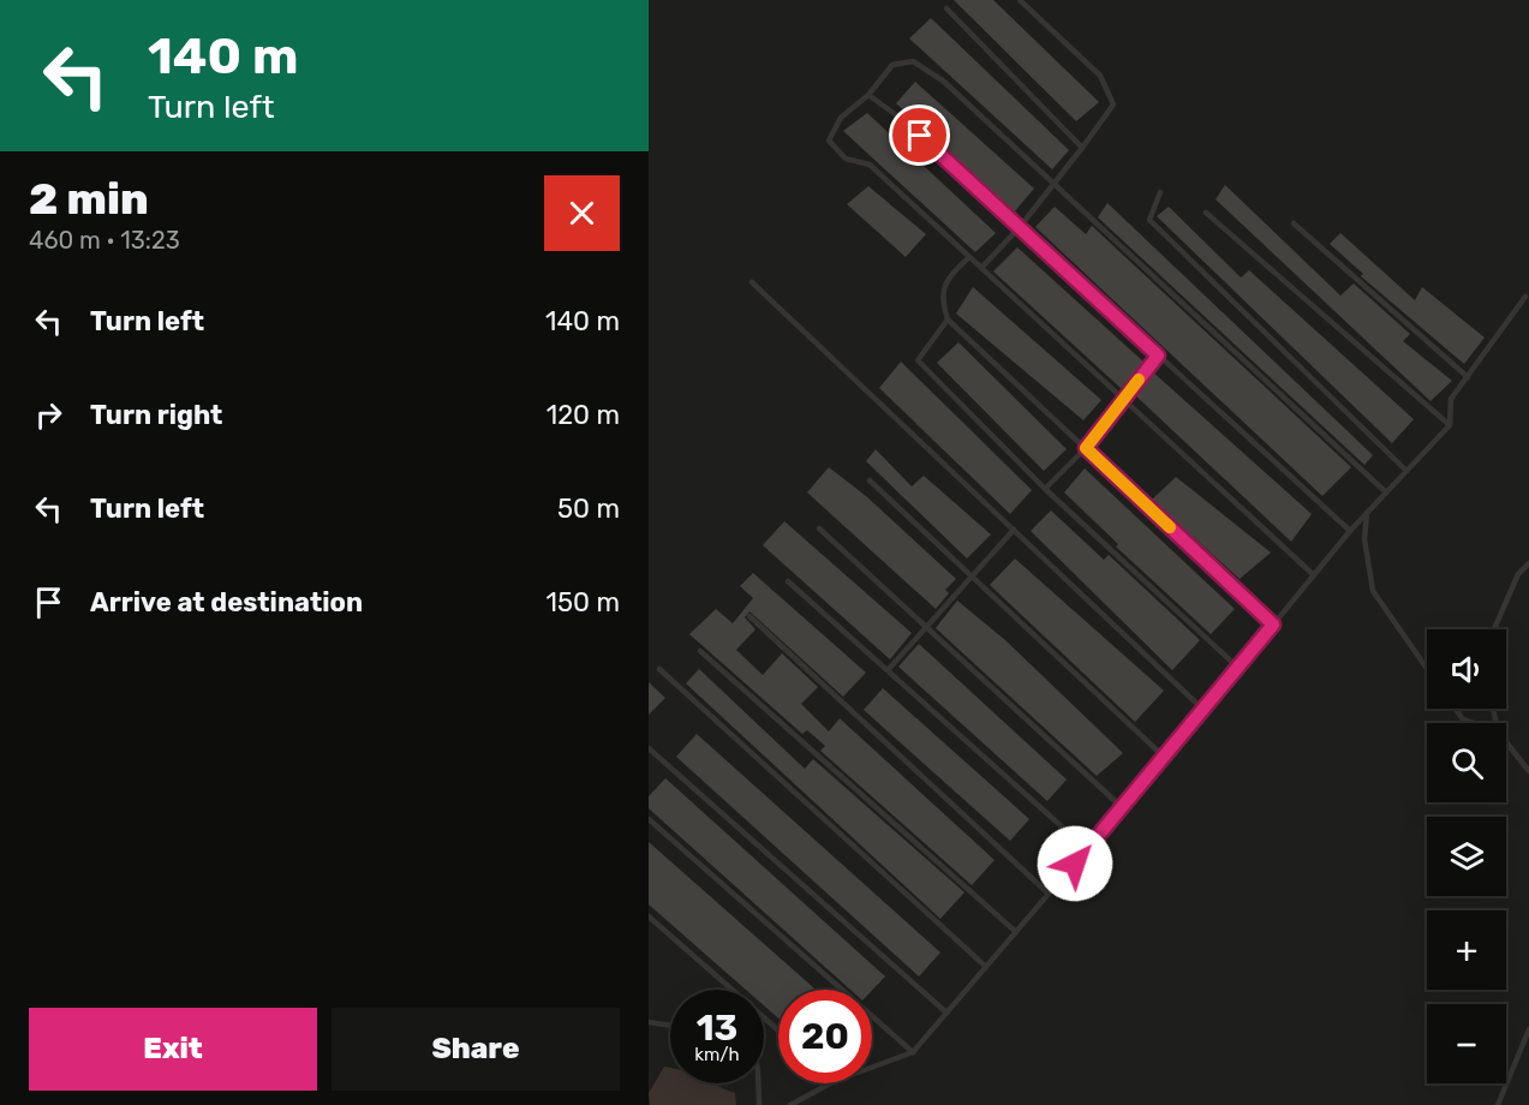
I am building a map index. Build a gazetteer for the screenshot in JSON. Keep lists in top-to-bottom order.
{
  "page": {
    "turn": ["140 m", "Turn left"],
    "heading": ["2 min", "460 m · 13:23"],
    "list": [
      {
        "name": "Turn left",
        "value": "140 m"
      },
      {
        "name": "Turn right",
        "value": "120 m"
      },
      {
        "name": "Turn left",
        "value": "50 m"
      },
      {
        "name": "Arrive at destination",
        "value": "150 m"
      }
    ],
    "map_buttons": ["+", "−"],
    "speed": "13 km/h",
    "limit": "20",
    "buttons": ["Exit", "Share"]
  }
}
